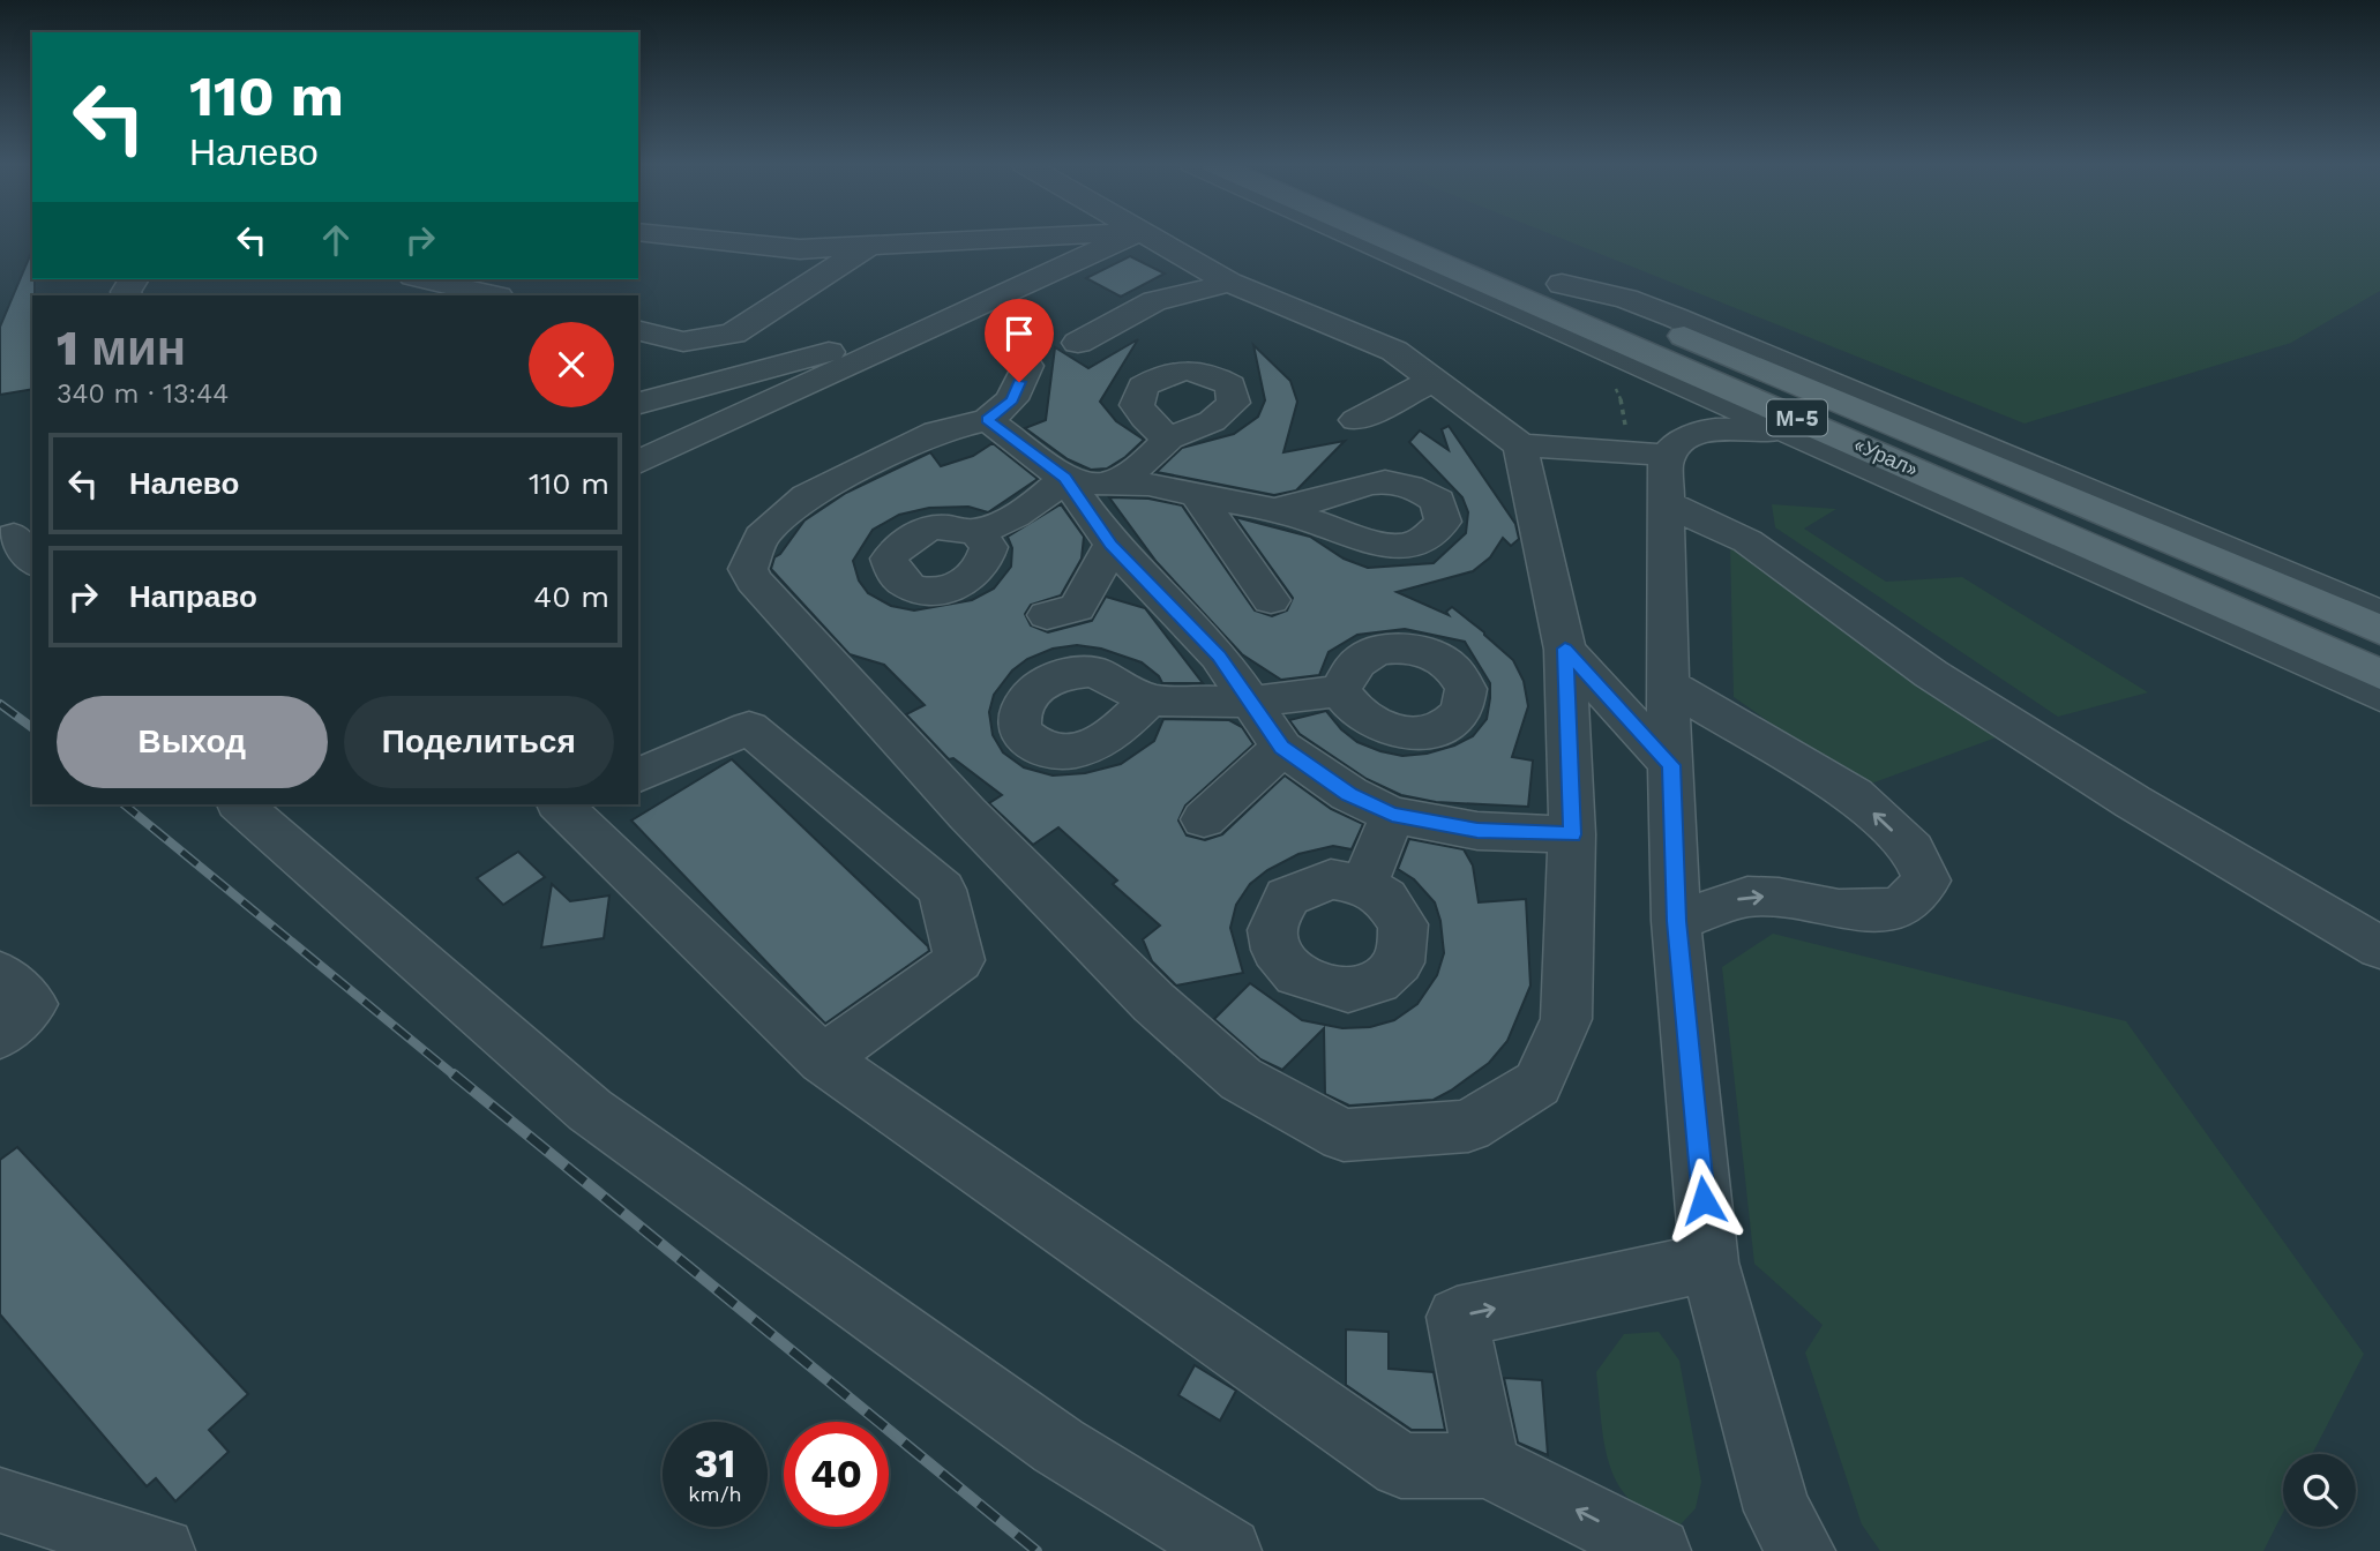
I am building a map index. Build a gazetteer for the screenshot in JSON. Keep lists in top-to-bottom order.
{
  "streets": {
    "main road": ["М-5", "«Урал»"]
  },
  "page": {
    "turn": ["110 m", "Налево"],
    "heading": ["1 мин", "340 m · 13:44"],
    "list": [
      {
        "name": "Налево",
        "value": "110 m"
      },
      {
        "name": "Направо",
        "value": "40 m"
      }
    ],
    "buttons": ["Выход", "Поделиться"],
    "speed": "31 km/h",
    "limit": "40"
  }
}
